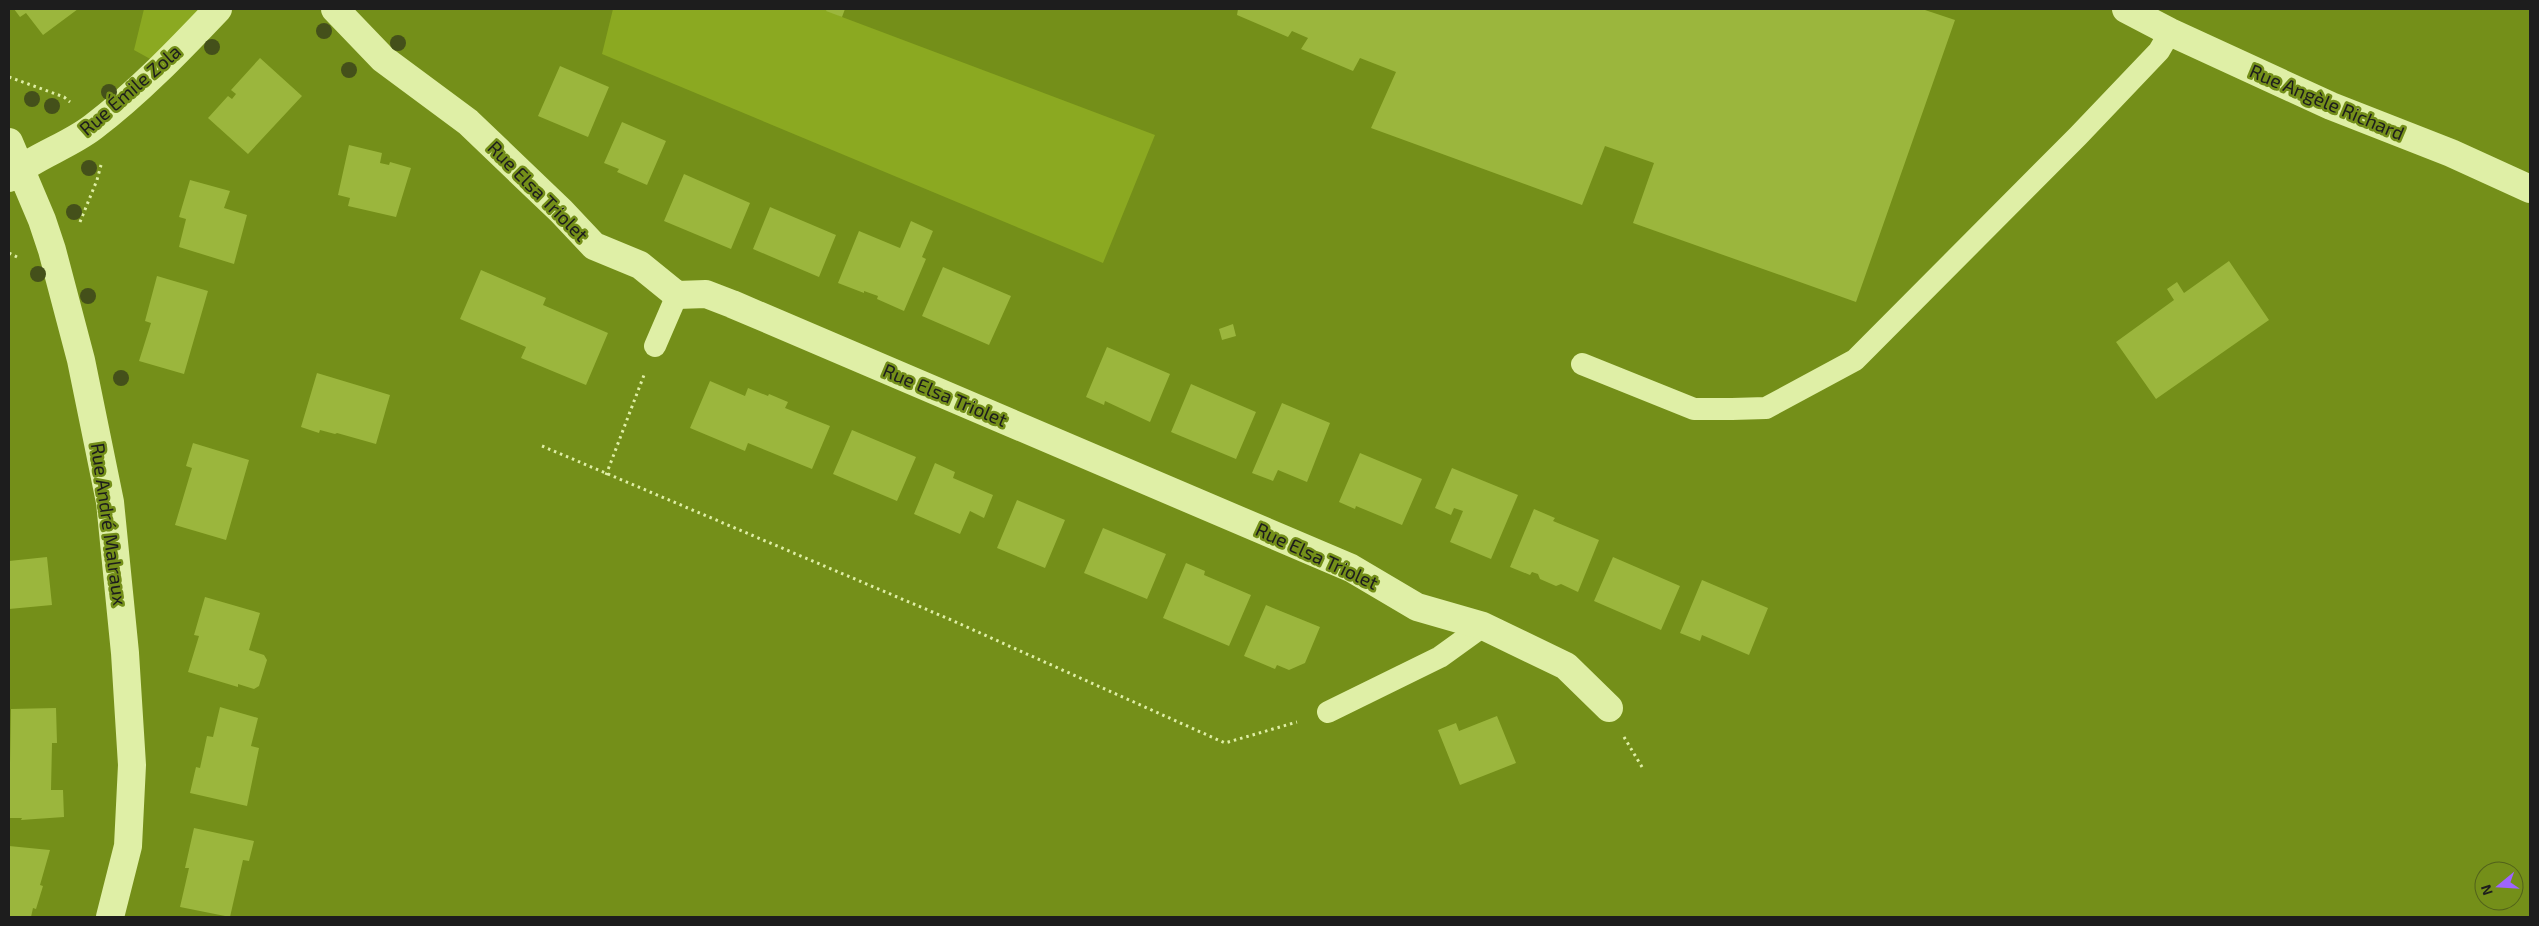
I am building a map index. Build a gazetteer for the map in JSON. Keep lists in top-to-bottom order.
{
  "streets": {
    "street": [
      "Rue Émile Zola",
      "Rue Angèle Richard",
      "Rue Elsa Triolet",
      "Rue André Malraux"
    ]
  },
  "crossings": [
    ["Rue Émile Zola", "Rue André Malraux"]
  ],
  "north": "left"
}
